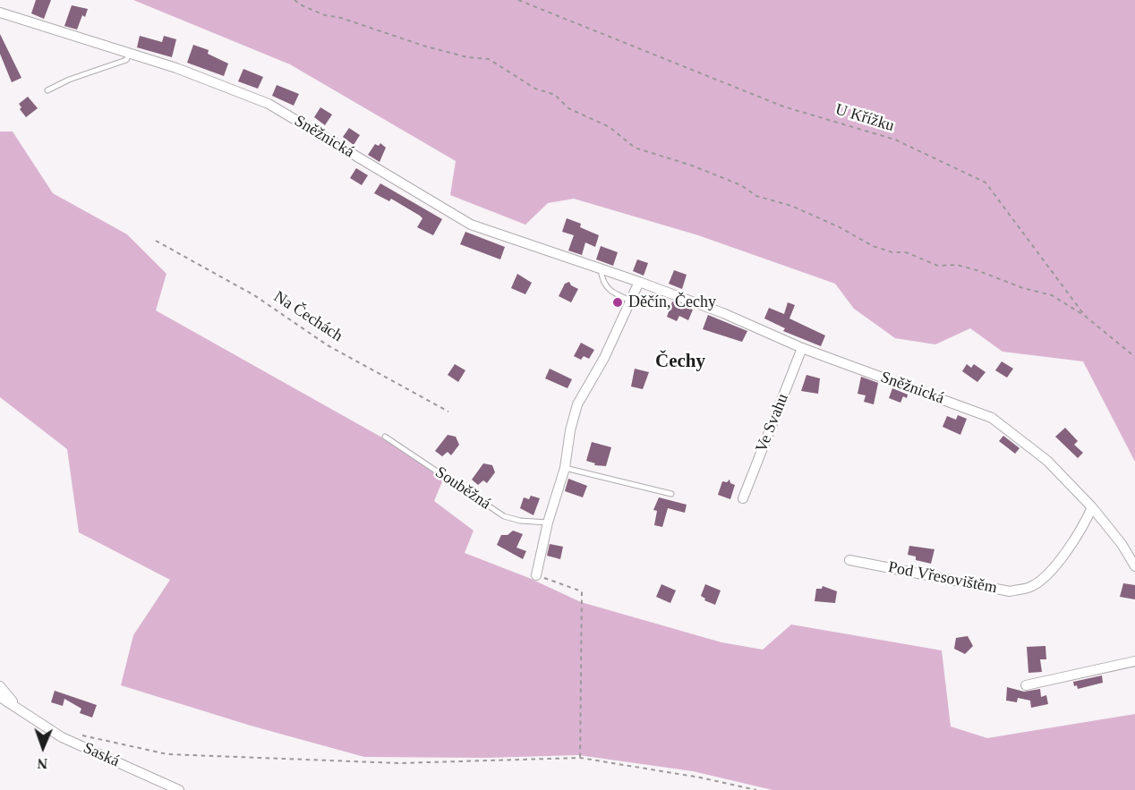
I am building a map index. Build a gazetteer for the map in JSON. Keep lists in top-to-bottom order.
{
  "streets": {
    "street": [
      "Sněžnická",
      "Ve Svahu",
      "Pod Vřesovištěm",
      "Saská"
    ],
    "lane": ["Souběžná"],
    "path": ["U Křížku", "Na Čechách"]
  },
  "crossings": [
    ["Sněžnická", "Ve Svahu"],
    ["Sněžnická", "Pod Vřesovištěm"]
  ],
  "districts": ["Čechy"],
  "places": ["Děčín, Čechy"],
  "north": "bottom"
}
